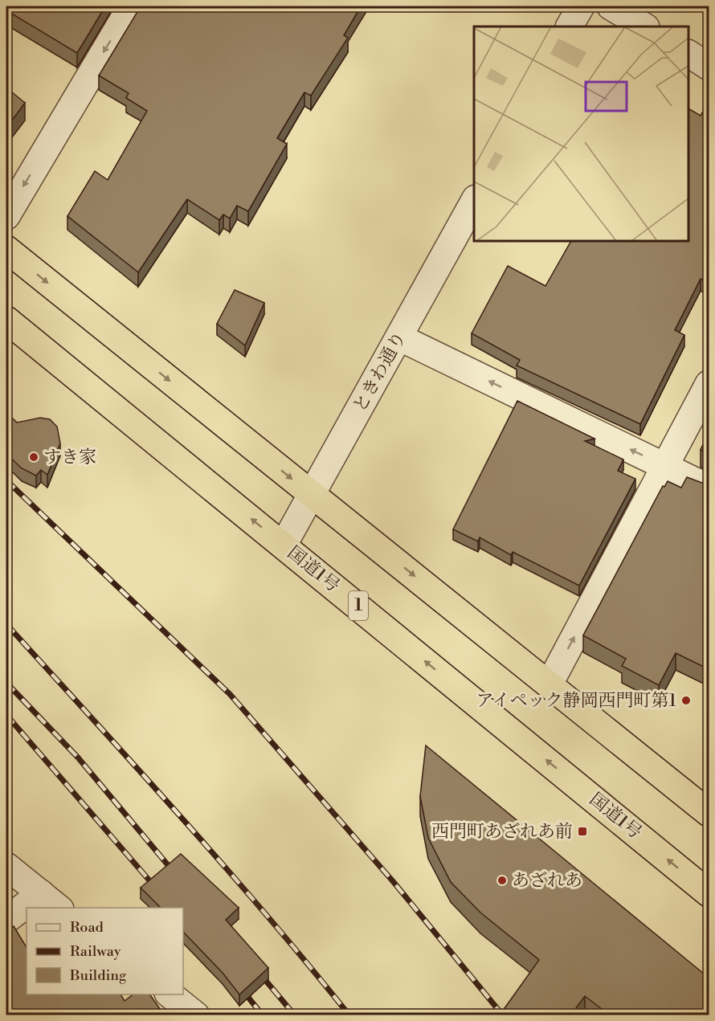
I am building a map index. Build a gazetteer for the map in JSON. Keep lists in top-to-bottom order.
{
  "streets": {
    "highway": ["国道1号", "1"],
    "street": ["ときわ通り"]
  },
  "crossings": [
    ["ときわ通り", "国道1号"]
  ],
  "places": {
    "other": ["すき家", "アイペック静岡西門町第1", "あざれあ"],
    "transit": ["西門町あざれあ前"]
  },
  "legend": ["Road", "Railway", "Building"]
}
